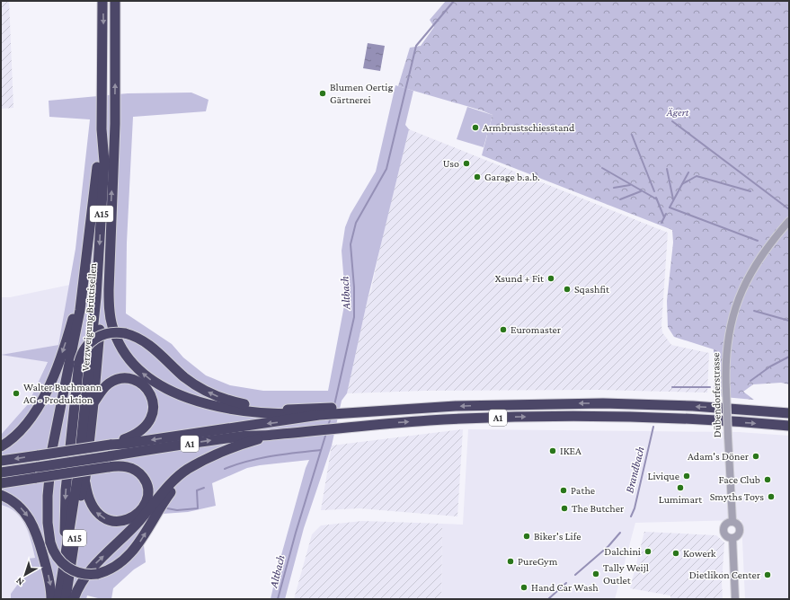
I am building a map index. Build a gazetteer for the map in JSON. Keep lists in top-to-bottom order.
{
  "streets": {
    "highway": ["A15", "Verzweigung Brüttisellen", "A1"],
    "street": ["Dübendorferstrasse"]
  },
  "crossings": [
    ["A15", "Verzweigung Brüttisellen"]
  ],
  "water": ["Altbach", "Brandbach"],
  "parks": ["Ägert"],
  "places": [
    "Blumen Oertig Gärtnerei",
    "Armbrustschiesstand",
    "Uso",
    "Garage b.a.b.",
    "Xsund + Fit",
    "Sqashfit",
    "Euromaster",
    "Walter Buchmann AG - Produktion",
    "IKEA",
    "Adam's Döner",
    "Livique",
    "Face Club",
    "Lumimart",
    "Pathe",
    "Smyths Toys",
    "The Butcher",
    "Biker's Life",
    "Dalchini",
    "Kowerk",
    "PureGym",
    "Tally Weijl Outlet",
    "Dietlikon Center",
    "Hand Car Wash"
  ],
  "north": "bottom left"
}
